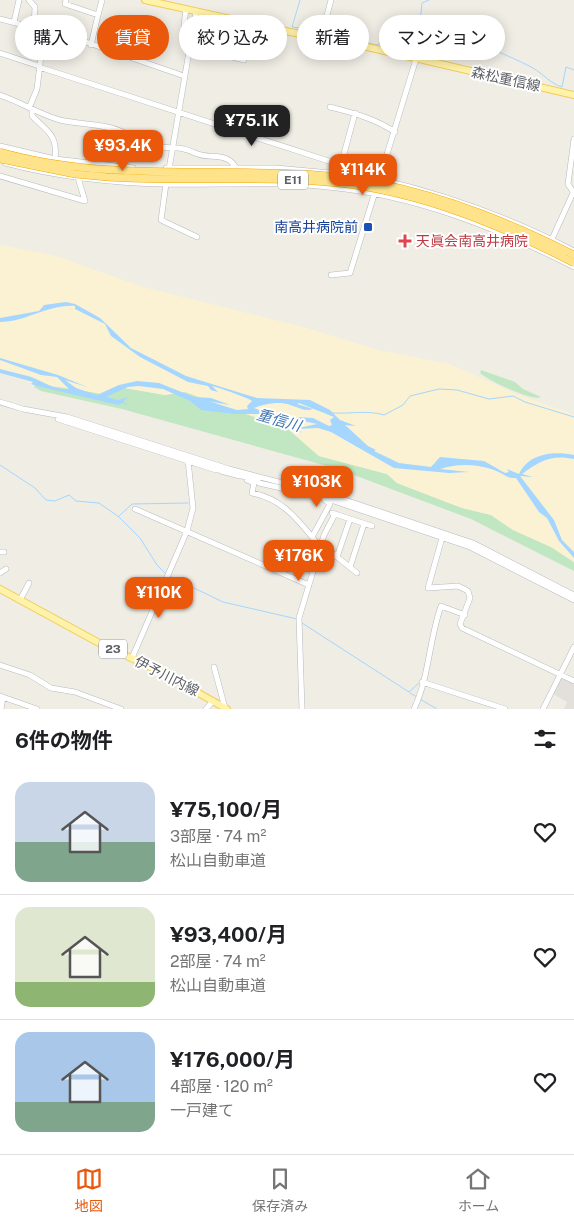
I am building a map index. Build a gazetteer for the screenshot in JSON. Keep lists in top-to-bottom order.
{
  "streets": {
    "highway": ["E11"],
    "main road": ["森松重信線", "23", "伊予川内線"]
  },
  "water": ["重信川"],
  "places": {
    "transit": ["南高井病院前"],
    "health": ["天眞会南高井病院"]
  },
  "page": {
    "chip": [
      "購入",
      "賃貸",
      "絞り込み",
      "新着",
      "マンション"
    ],
    "price": [
      "¥75.1K",
      "¥93.4K",
      "¥114K",
      "¥103K",
      "¥176K",
      "¥110K"
    ],
    "heading": "6件の物件",
    "list": [
      {
        "name": "¥75,100/月",
        "note": "3部屋 · 74 m² · 松山自動車道"
      },
      {
        "name": "¥93,400/月",
        "note": "2部屋 · 74 m² · 松山自動車道"
      },
      {
        "name": "¥176,000/月",
        "note": "4部屋 · 120 m² · 一戸建て"
      }
    ],
    "tabs": ["地図", "保存済み", "ホーム"]
  }
}
